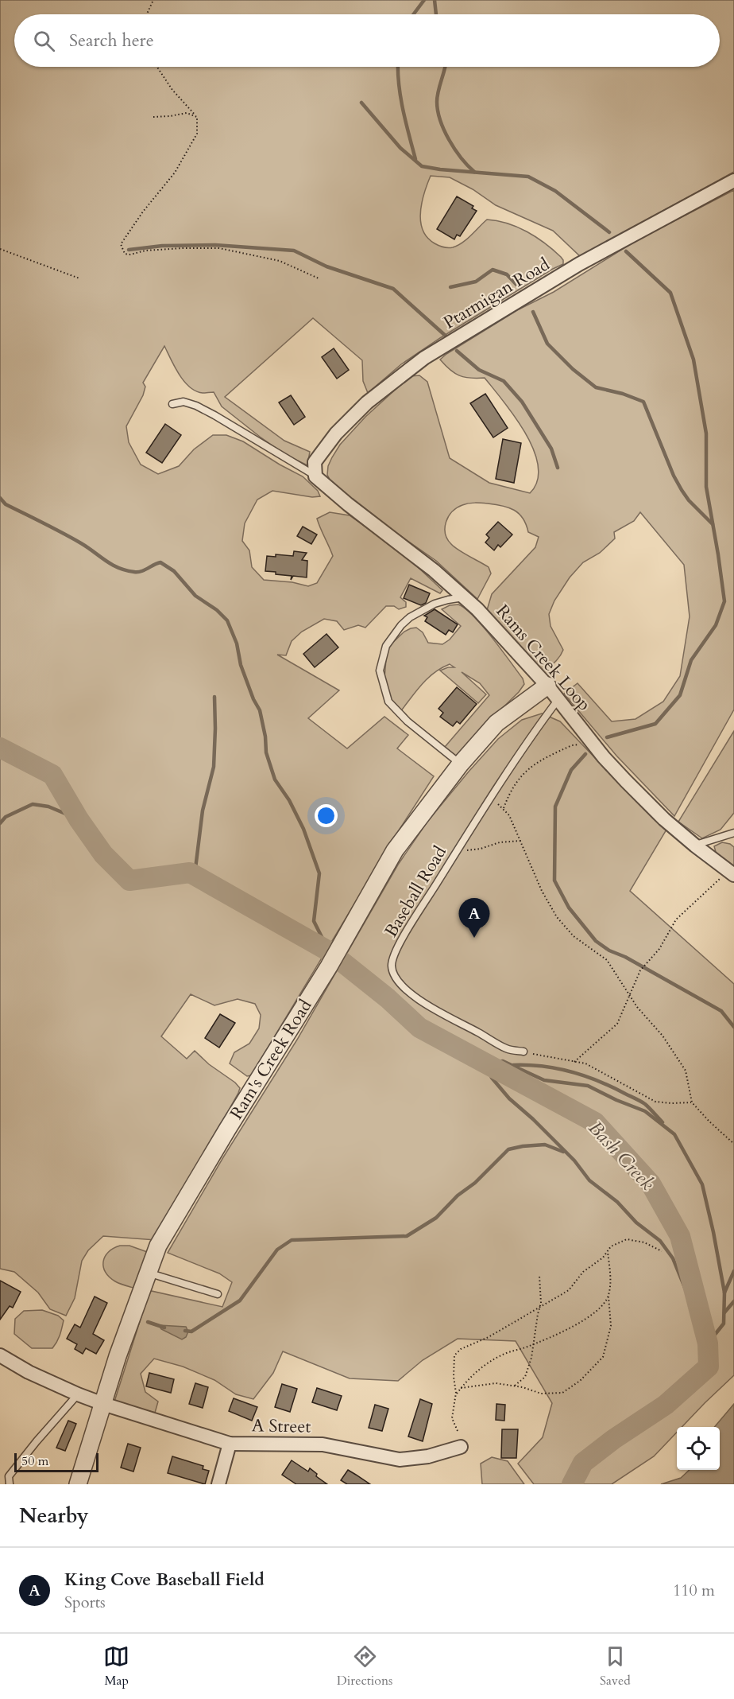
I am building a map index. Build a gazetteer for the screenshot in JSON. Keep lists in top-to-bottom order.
{
  "streets": {
    "street": [
      "Ptarmigan Road",
      "Rams Creek Loop",
      "Ram's Creek Road",
      "A Street"
    ],
    "lane": ["Baseball Road"]
  },
  "crossings": [
    ["Ptarmigan Road", "Rams Creek Loop"],
    ["Rams Creek Loop", "Baseball Road"],
    ["Rams Creek Loop", "Ram's Creek Road"],
    ["Ram's Creek Road", "A Street"]
  ],
  "water": ["Bash Creek"],
  "scale_bar": "50 m",
  "page": {
    "search": "Search here",
    "pins": "A",
    "scale": "50 m",
    "heading": "Nearby",
    "list": [
      {
        "mark": "A",
        "name": "King Cove Baseball Field",
        "note": "Sports",
        "value": "110 m"
      }
    ],
    "nav": ["Map", "Directions", "Saved"]
  }
}
